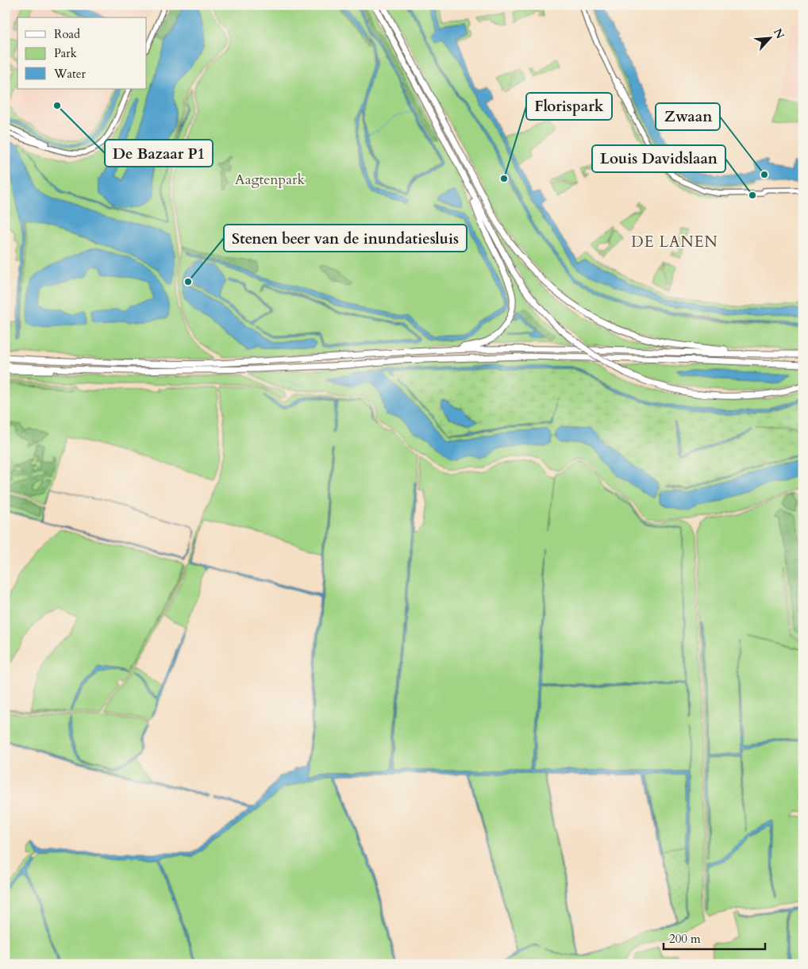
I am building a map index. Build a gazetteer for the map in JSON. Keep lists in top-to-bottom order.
{
  "districts": ["DE LANEN"],
  "parks": ["Aagtenpark"],
  "places": [
    "De Bazaar P1",
    "Zwaan",
    "Florispark",
    "Louis Davidslaan",
    "Stenen beer van de inundatiesluis"
  ],
  "legend": ["Road", "Park", "Water"],
  "scale_bar": "200 m",
  "north": "top right"
}
